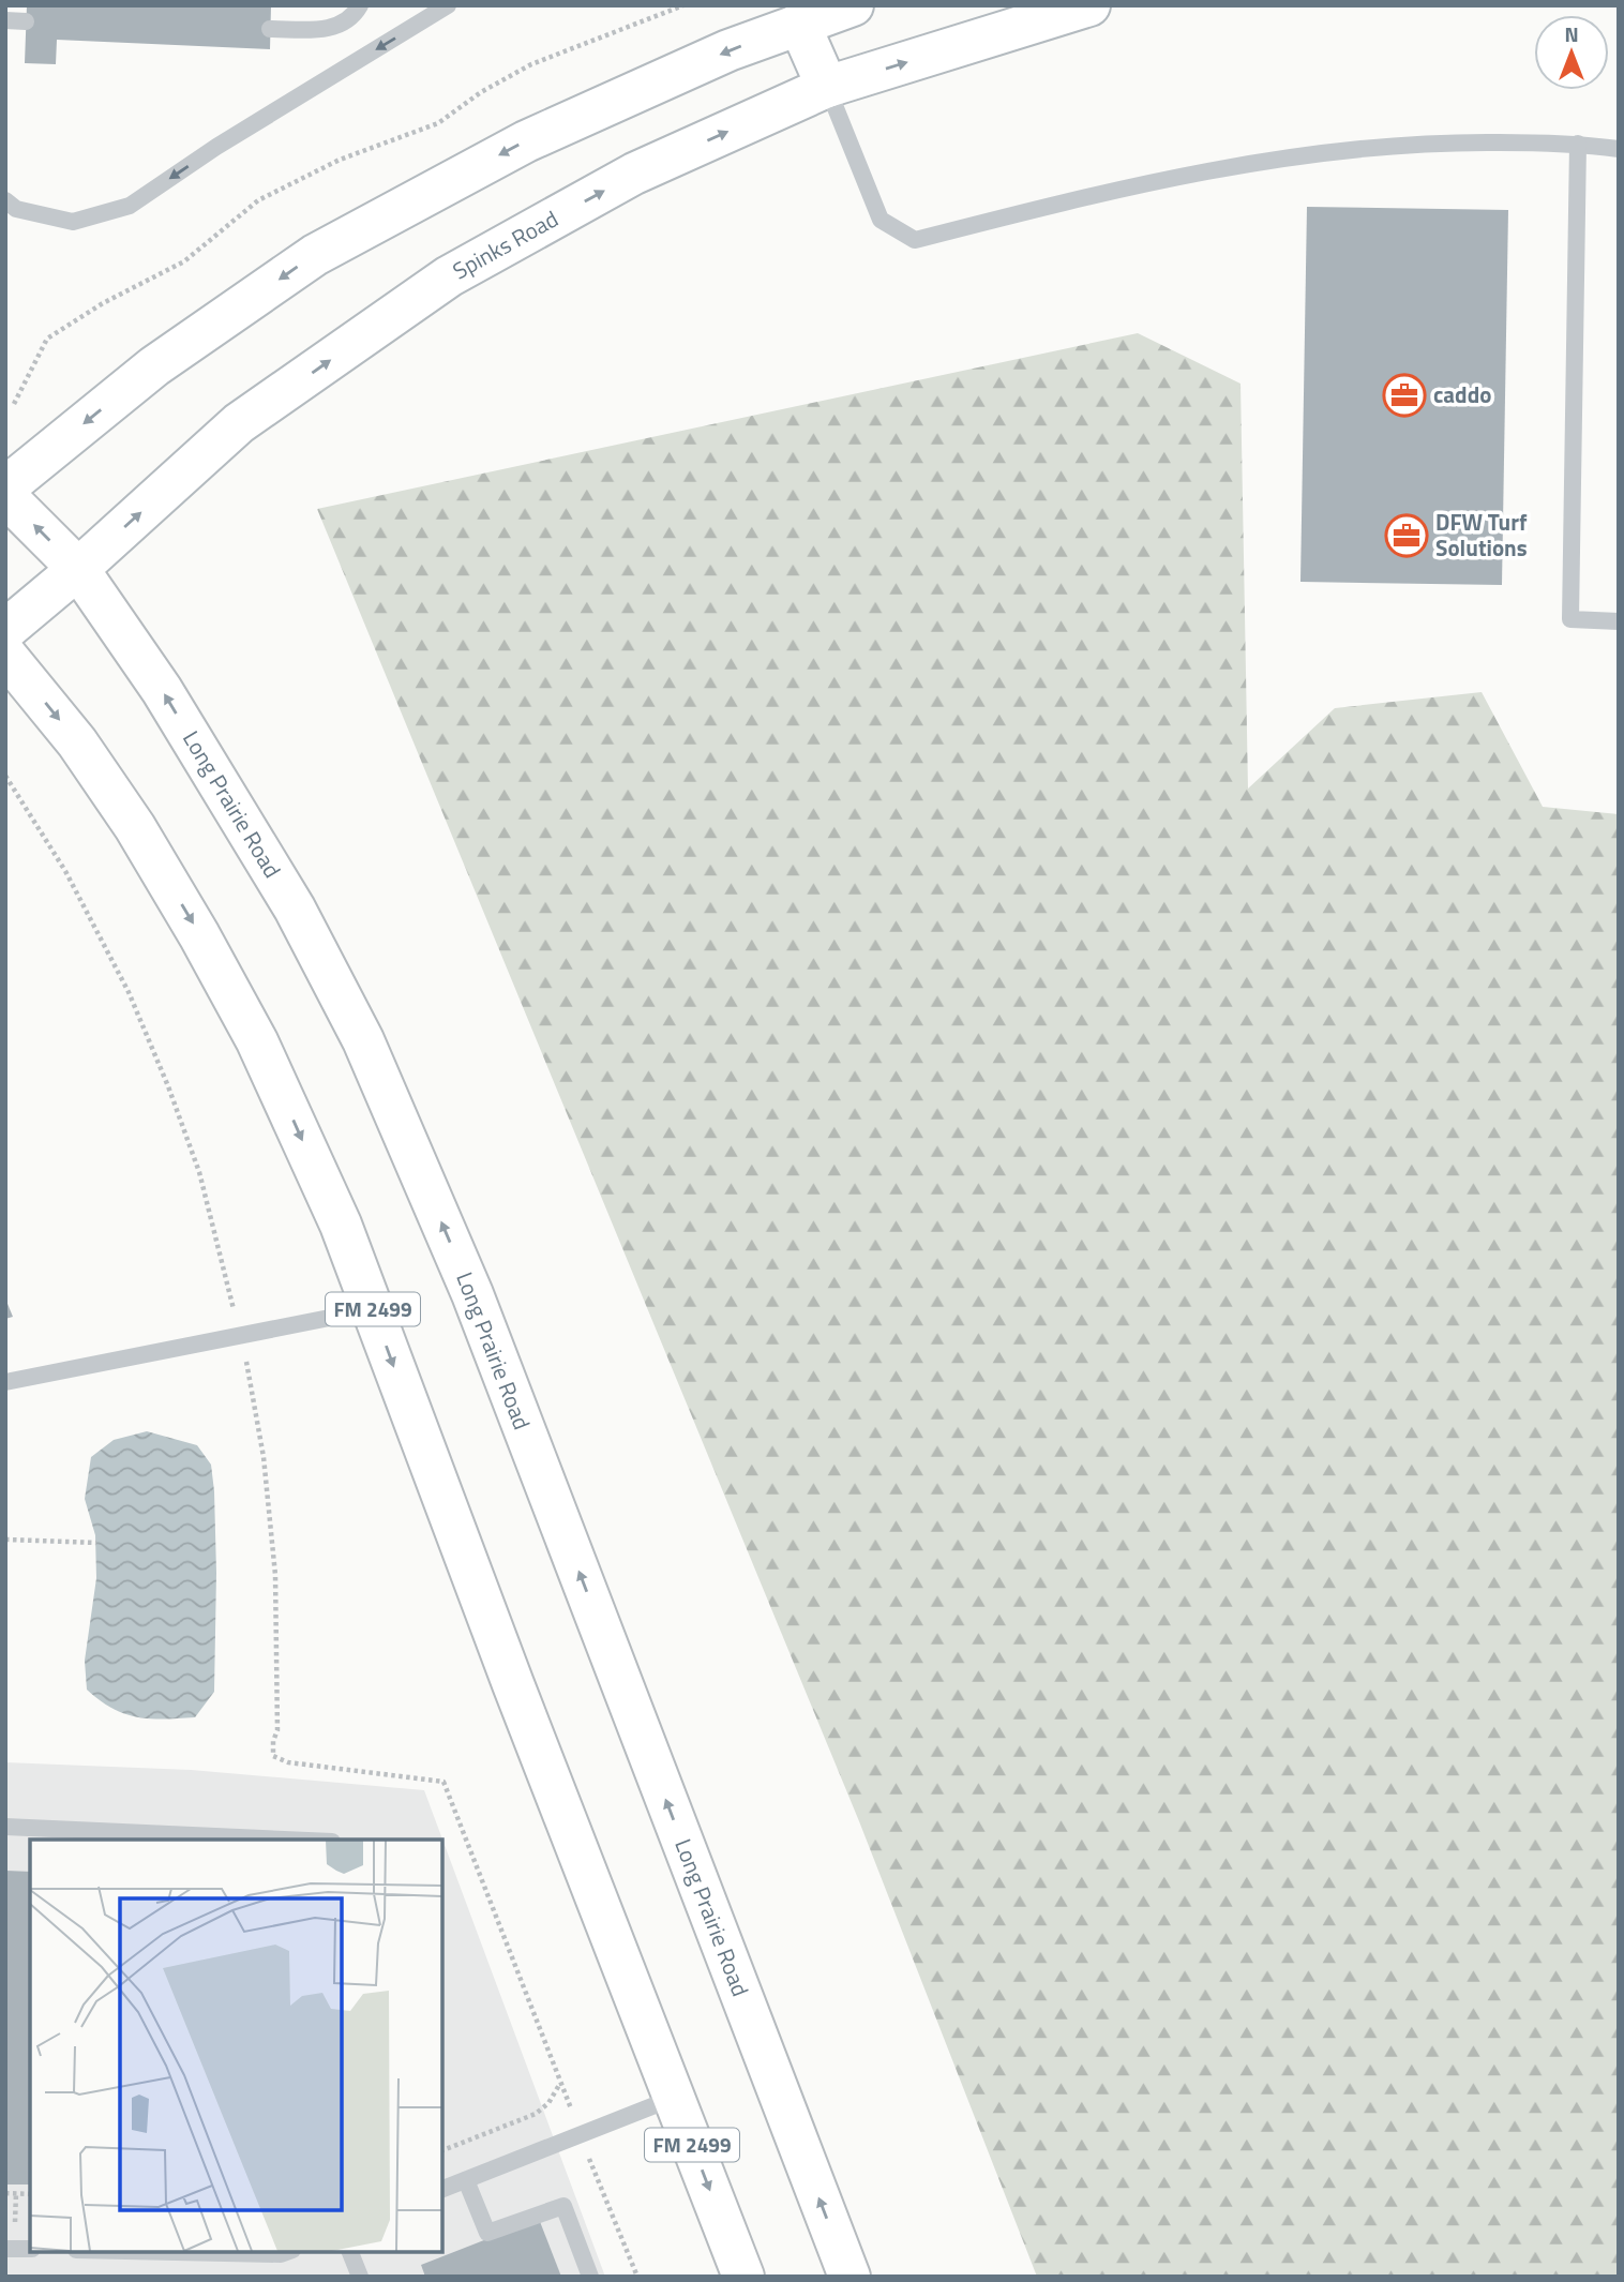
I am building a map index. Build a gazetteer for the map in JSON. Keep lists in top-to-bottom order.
{
  "streets": {
    "main road": ["Spinks Road", "Long Prairie Road", "FM 2499"]
  },
  "crossings": [
    ["Spinks Road", "Long Prairie Road"]
  ],
  "places": {
    "office": ["caddo", "DFW Turf Solutions"]
  },
  "north": "top"
}
